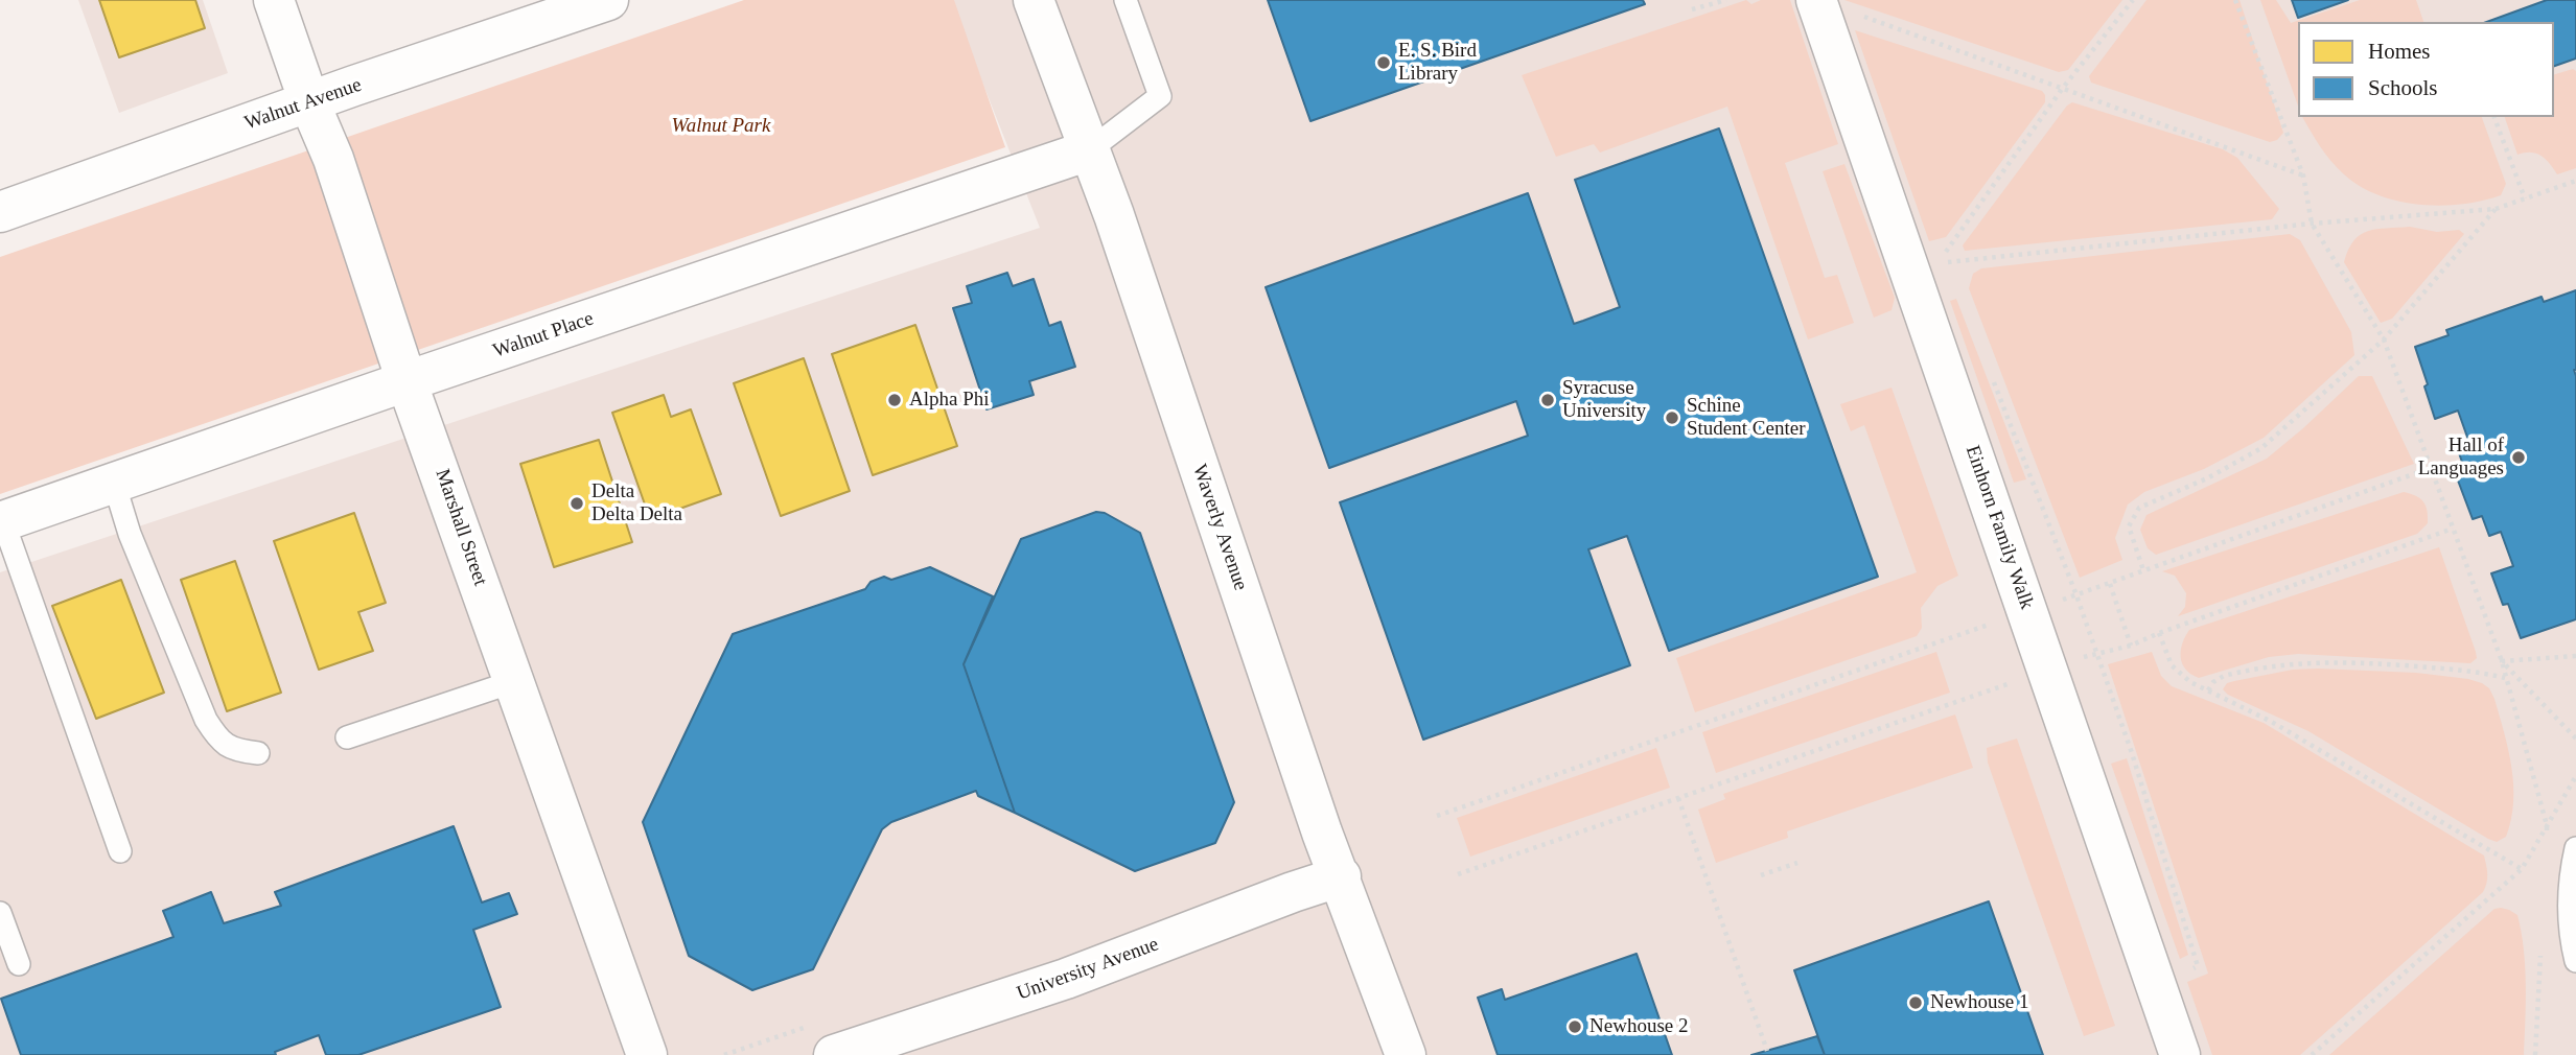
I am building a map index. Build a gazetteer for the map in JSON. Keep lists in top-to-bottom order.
{
  "streets": {
    "street": [
      "Walnut Avenue",
      "Walnut Place",
      "Marshall Street",
      "Waverly Avenue",
      "Einhorn Family Walk",
      "University Avenue"
    ]
  },
  "crossings": [
    ["Walnut Avenue", "Marshall Street"],
    ["Walnut Place", "Marshall Street"],
    ["Walnut Place", "Waverly Avenue"],
    ["Waverly Avenue", "University Avenue"]
  ],
  "parks": ["Walnut Park"],
  "places": [
    "E. S. Bird Library",
    "Alpha Phi",
    "Syracuse University",
    "Schine Student Center",
    "Hall of Languages",
    "Delta Delta Delta",
    "Newhouse 1",
    "Newhouse 2"
  ],
  "legend": ["Homes", "Schools"]
}
